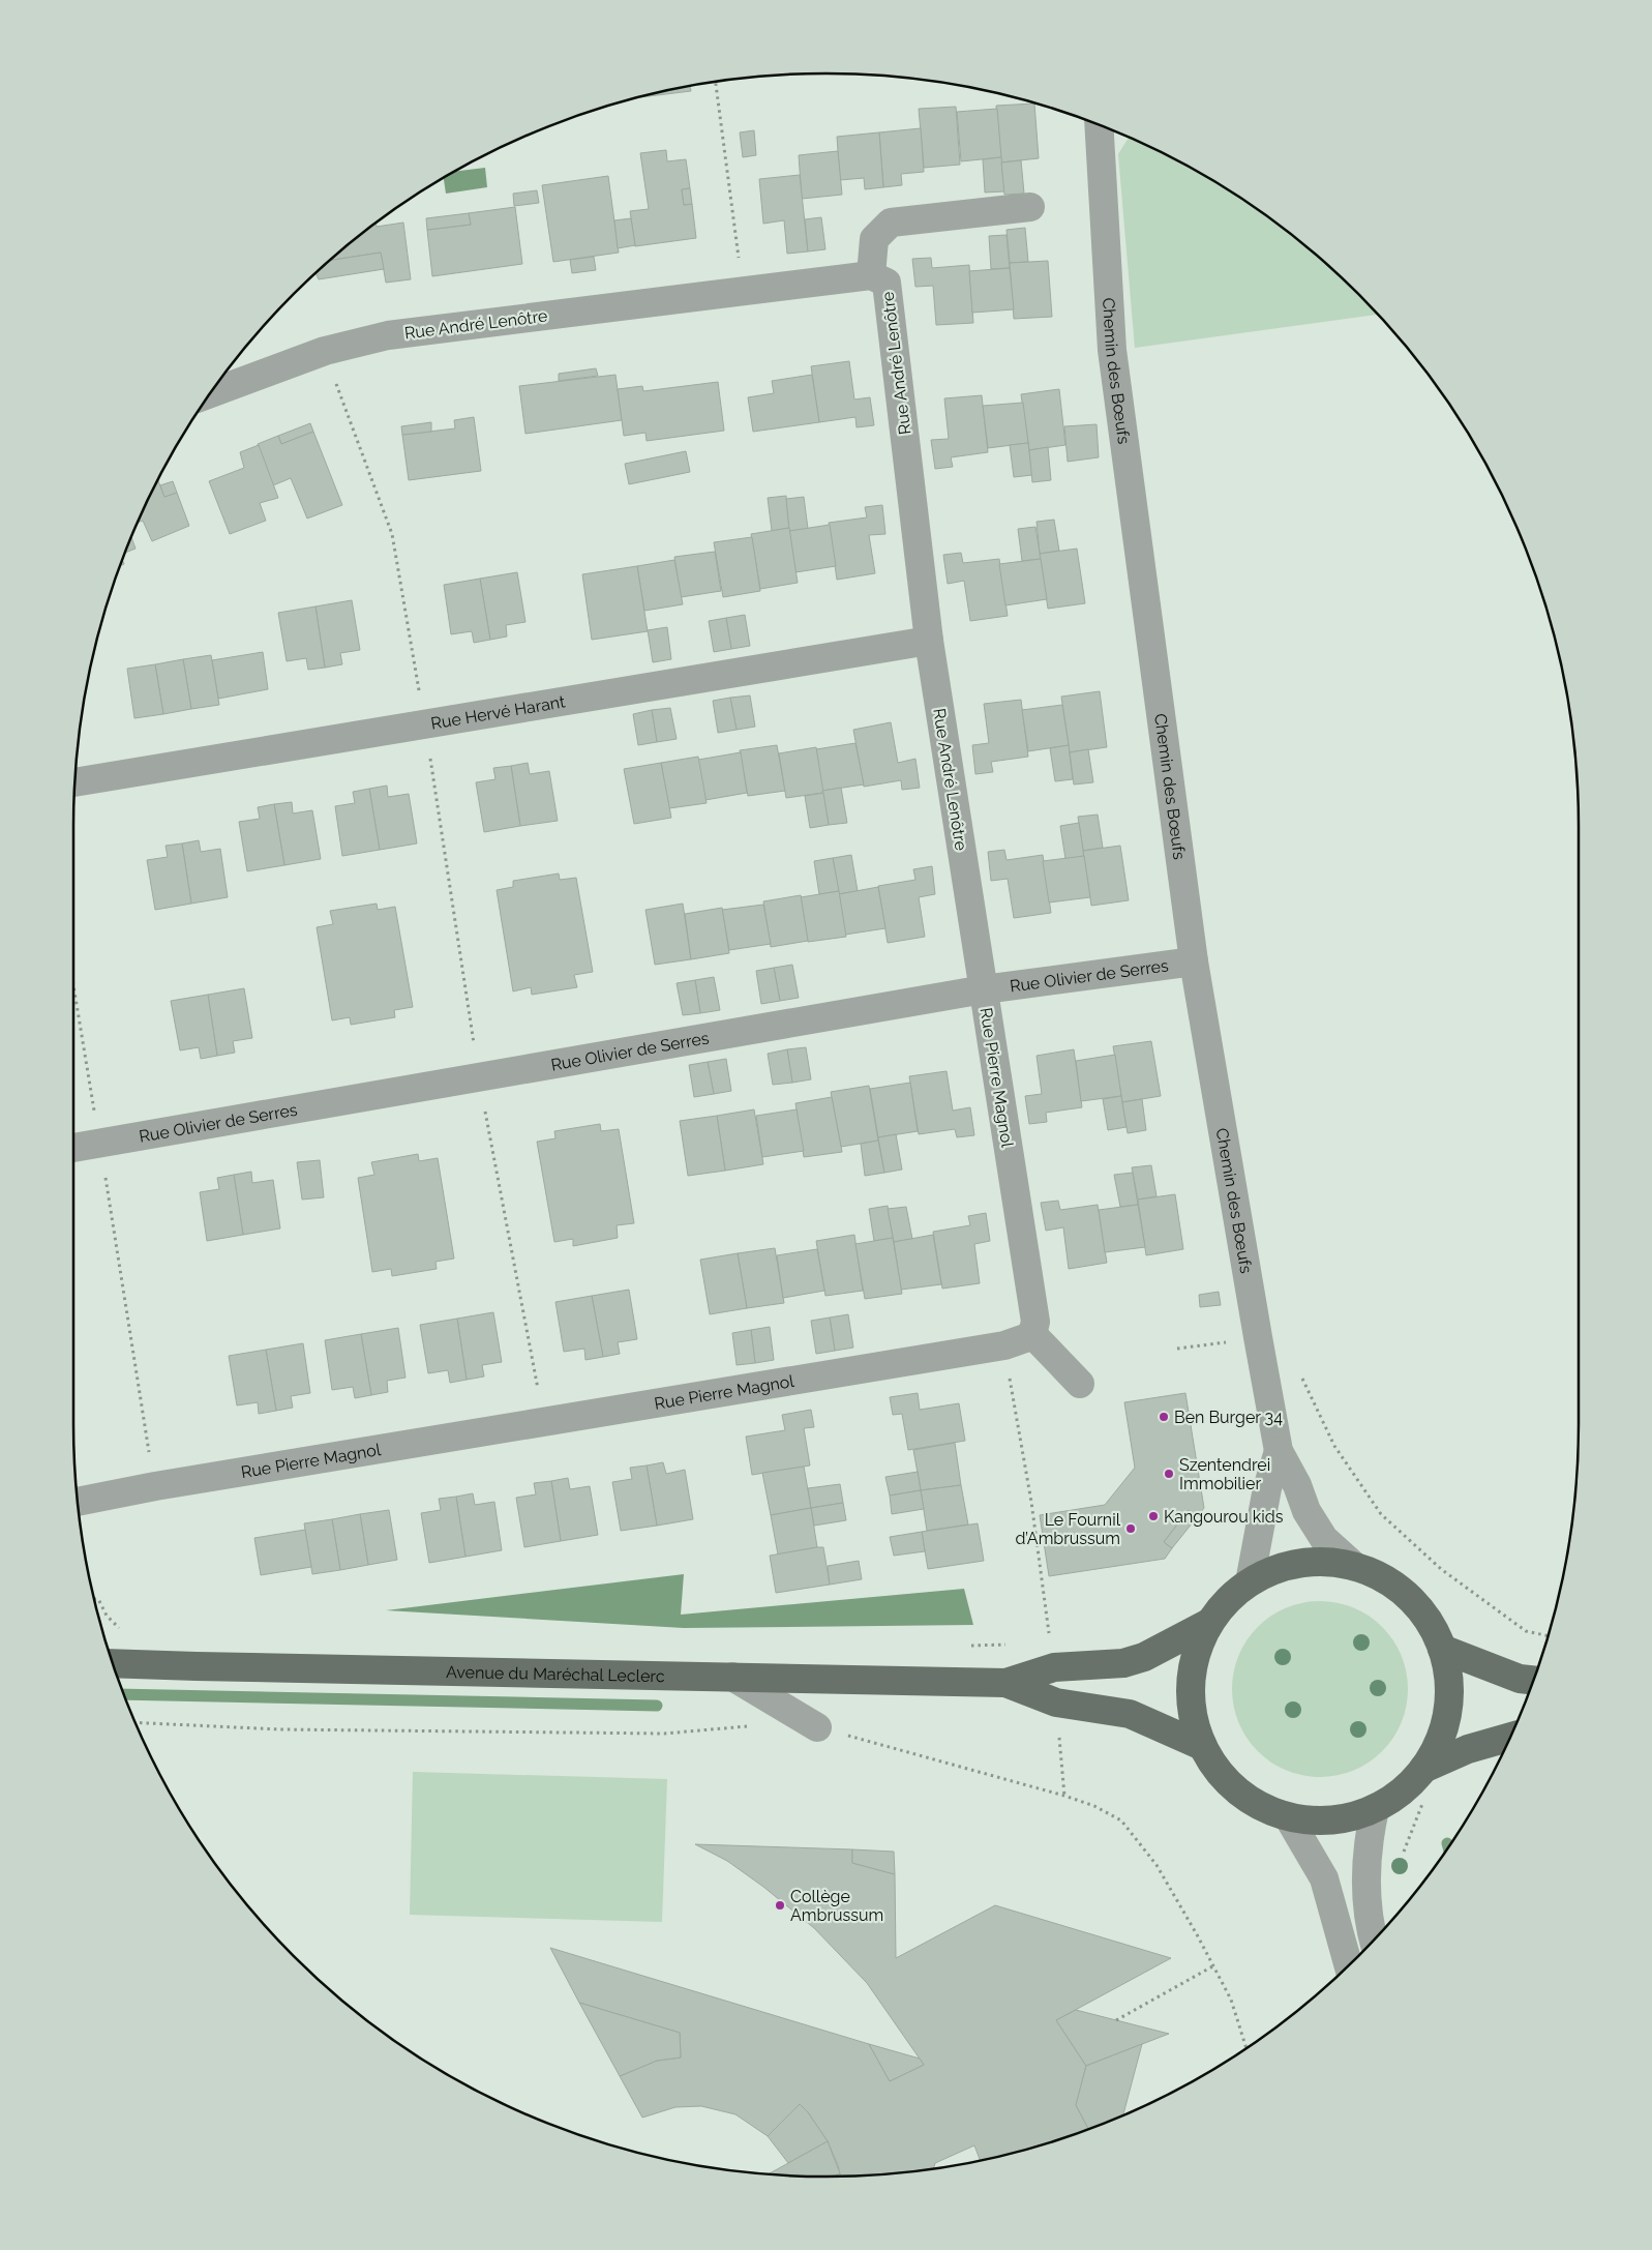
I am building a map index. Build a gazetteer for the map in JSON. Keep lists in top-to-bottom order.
{
  "streets": {
    "main road": ["Avenue du Maréchal Leclerc"],
    "street": [
      "Rue André Lenôtre",
      "Chemin des Bœufs",
      "Rue Hervé Harant",
      "Rue Olivier de Serres",
      "Rue Pierre Magnol"
    ]
  },
  "crossings": [
    ["Rue André Lenôtre", "Rue Hervé Harant"],
    ["Rue André Lenôtre", "Rue Olivier de Serres"],
    ["Rue André Lenôtre", "Rue Pierre Magnol"],
    ["Chemin des Bœufs", "Rue Olivier de Serres"],
    ["Rue Olivier de Serres", "Rue Pierre Magnol"]
  ],
  "places": [
    "Ben Burger 34",
    "Szentendrei Immobilier",
    "Kangourou kids",
    "Le Fournil d’Ambrussum",
    "Collège Ambrussum"
  ]
}
